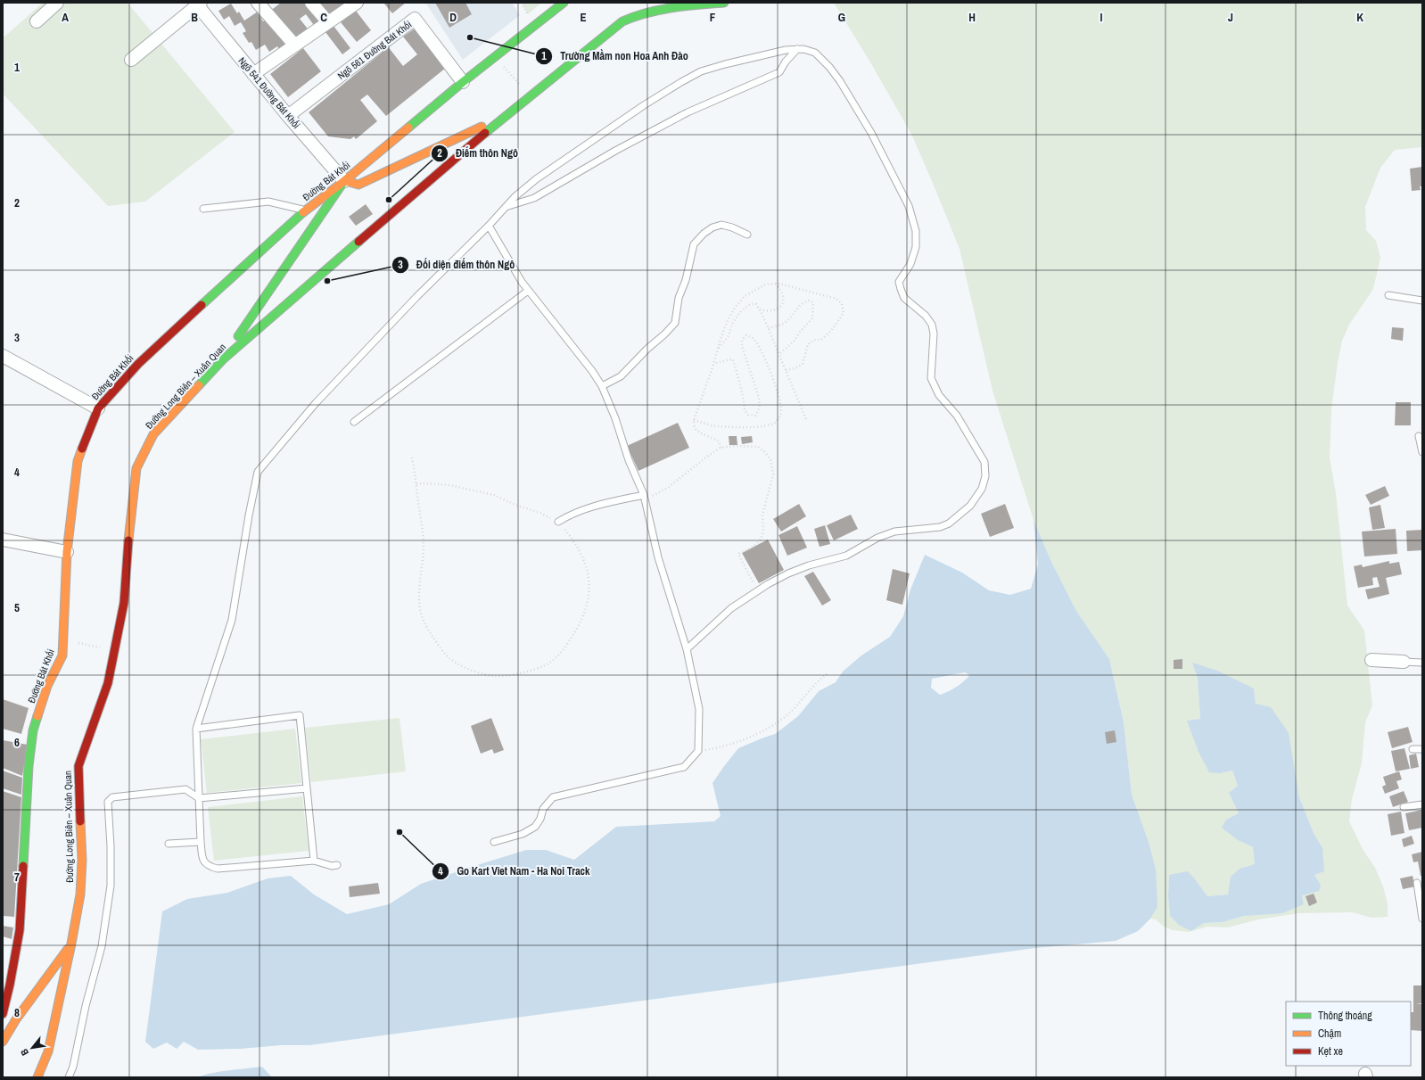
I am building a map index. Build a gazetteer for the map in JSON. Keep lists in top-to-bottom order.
{
  "streets": {
    "main road": ["Đường Bát Khối", "Đường Long Biên – Xuân Quan"],
    "street": ["Ngõ 561 Đường Bát Khối", "Ngõ 541 Đường Bát Khối"]
  },
  "crossings": [
    ["Ngõ 561 Đường Bát Khối", "Ngõ 541 Đường Bát Khối"],
    ["Ngõ 561 Đường Bát Khối", "Đường Bát Khối"],
    ["Ngõ 541 Đường Bát Khối", "Đường Bát Khối"]
  ],
  "places": [
    "Trường Mầm non Hoa Anh Đào",
    "Điếm thôn Ngô",
    "Đối diện điếm thôn Ngô",
    "Go Kart Viet Nam - Ha Noi Track"
  ],
  "legend": ["Thông thoáng", "Chậm", "Kẹt xe"],
  "north": "bottom left",
  "grid": {
    "columns": [
      "A",
      "B",
      "C",
      "D",
      "E",
      "F",
      "G",
      "H",
      "I",
      "J",
      "K"
    ],
    "rows": [
      "1",
      "2",
      "3",
      "4",
      "5",
      "6",
      "7",
      "8"
    ]
  }
}
